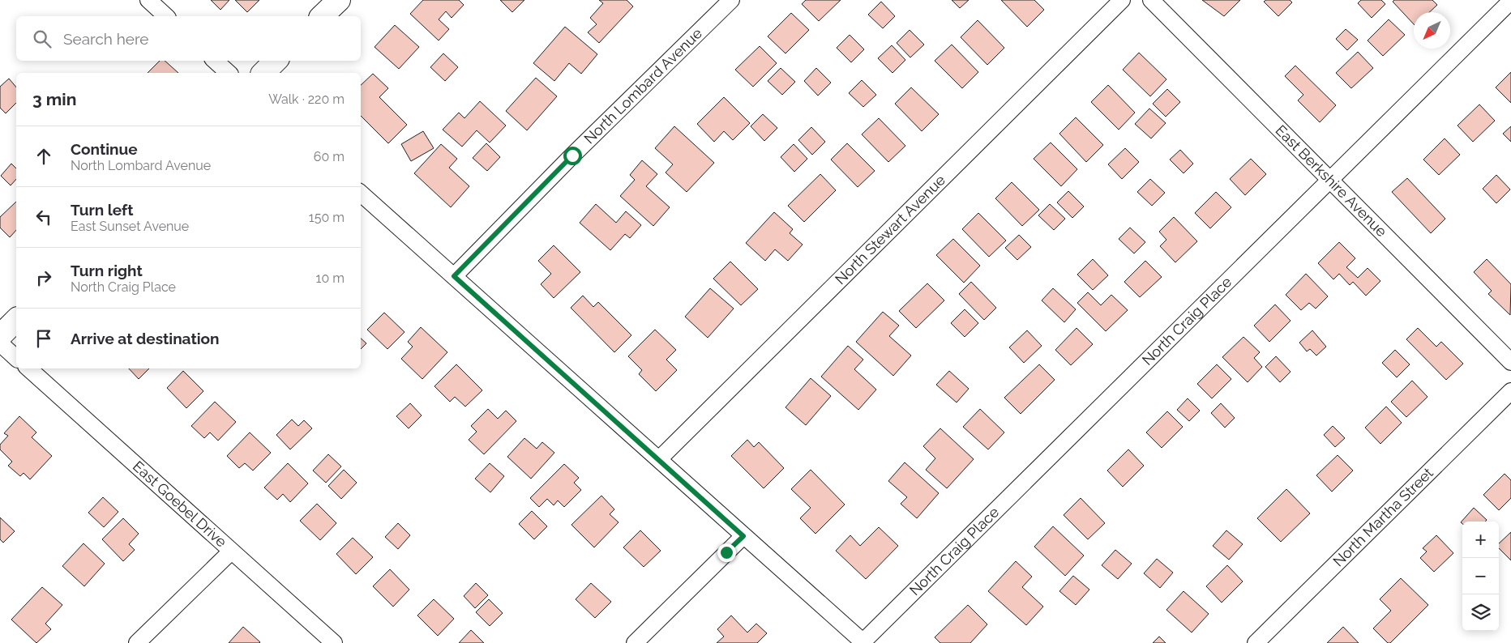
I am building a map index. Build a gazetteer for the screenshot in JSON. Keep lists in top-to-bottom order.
{
  "streets": {
    "street": [
      "North Lombard Avenue",
      "East Berkshire Avenue",
      "North Stewart Avenue",
      "North Craig Place",
      "East Goebel Drive",
      "North Martha Street"
    ]
  },
  "crossings": [
    ["East Berkshire Avenue", "North Craig Place"]
  ],
  "north": "bottom left",
  "page": {
    "search": "Search here",
    "heading": ["3 min", "Walk · 220 m"],
    "list": [
      ["Continue", "North Lombard Avenue", "60 m"],
      ["Turn left", "East Sunset Avenue", "150 m"],
      ["Turn right", "North Craig Place", "10 m"],
      "Arrive at destination"
    ],
    "map_buttons": ["+", "−"]
  }
}
